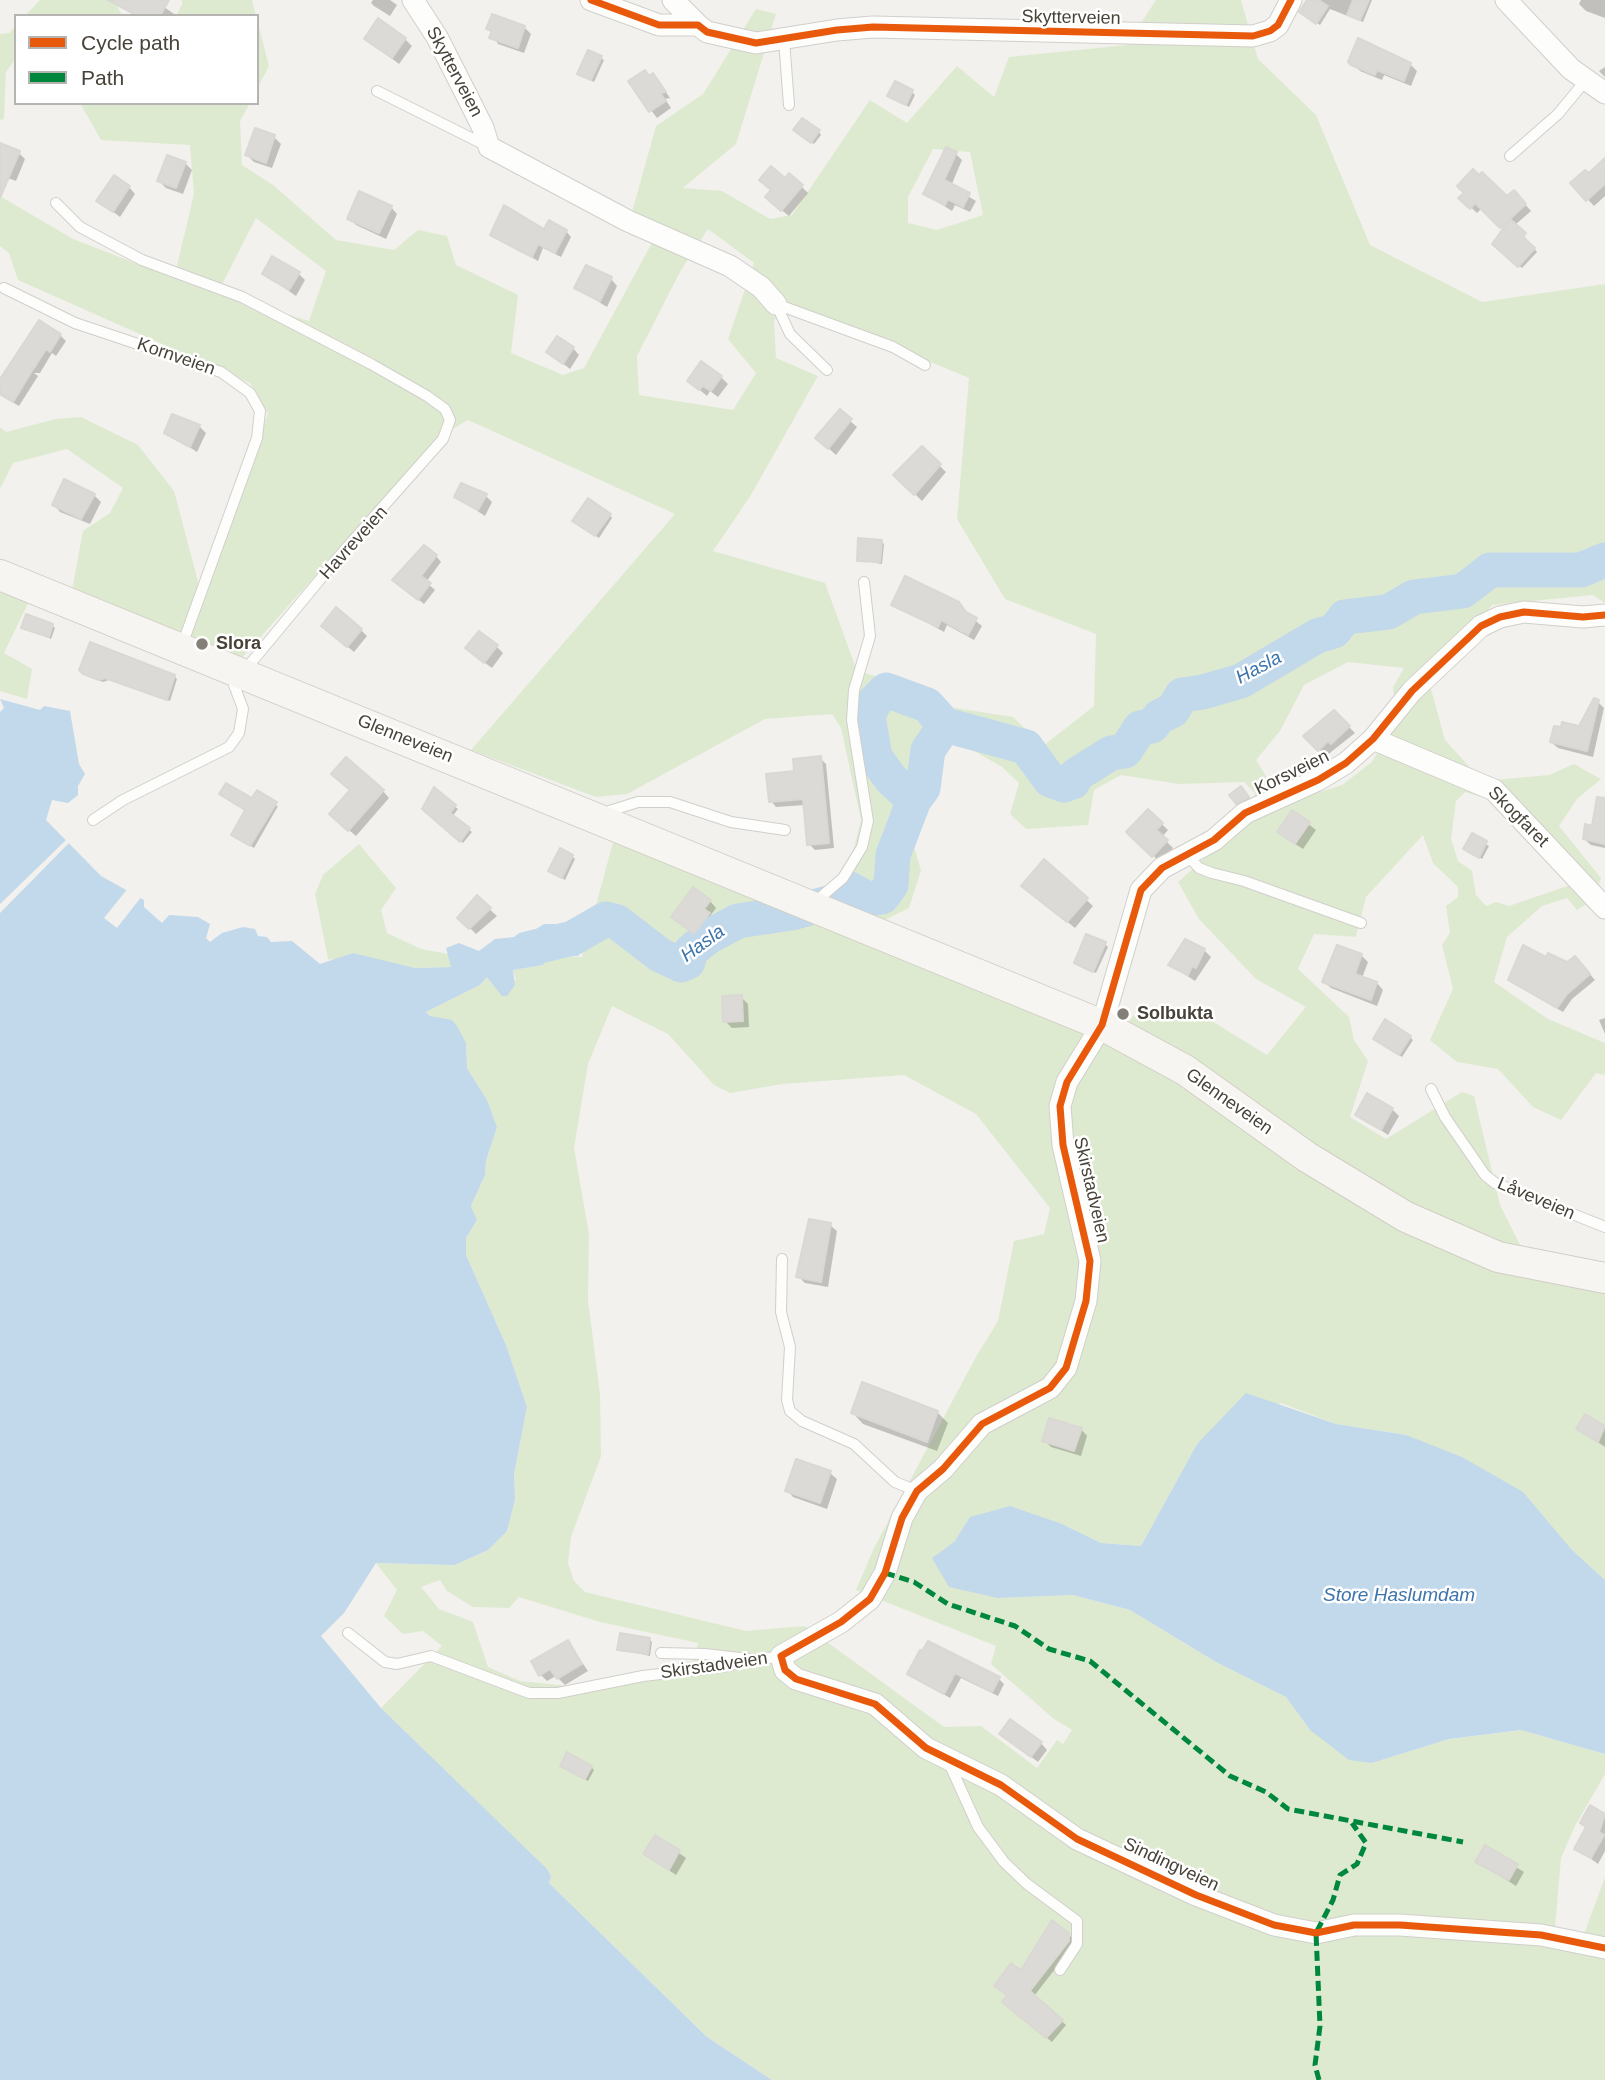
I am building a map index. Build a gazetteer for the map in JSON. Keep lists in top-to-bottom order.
{
  "streets": {
    "main road": ["Glenneveien"],
    "street": [
      "Skytterveien",
      "Korsveien",
      "Skogfaret",
      "Skirstadveien",
      "Sindingveien"
    ],
    "lane": ["Kornveien", "Havreveien", "Låveveien"]
  },
  "crossings": [
    ["Kornveien", "Glenneveien"],
    ["Havreveien", "Glenneveien"],
    ["Glenneveien", "Korsveien"],
    ["Glenneveien", "Skirstadveien"],
    ["Korsveien", "Skogfaret"],
    ["Korsveien", "Skirstadveien"],
    ["Skirstadveien", "Sindingveien"]
  ],
  "water": ["Hasla", "Store Haslumdam"],
  "places": ["Slora", "Solbukta"],
  "legend": ["Cycle path", "Path"]
}
